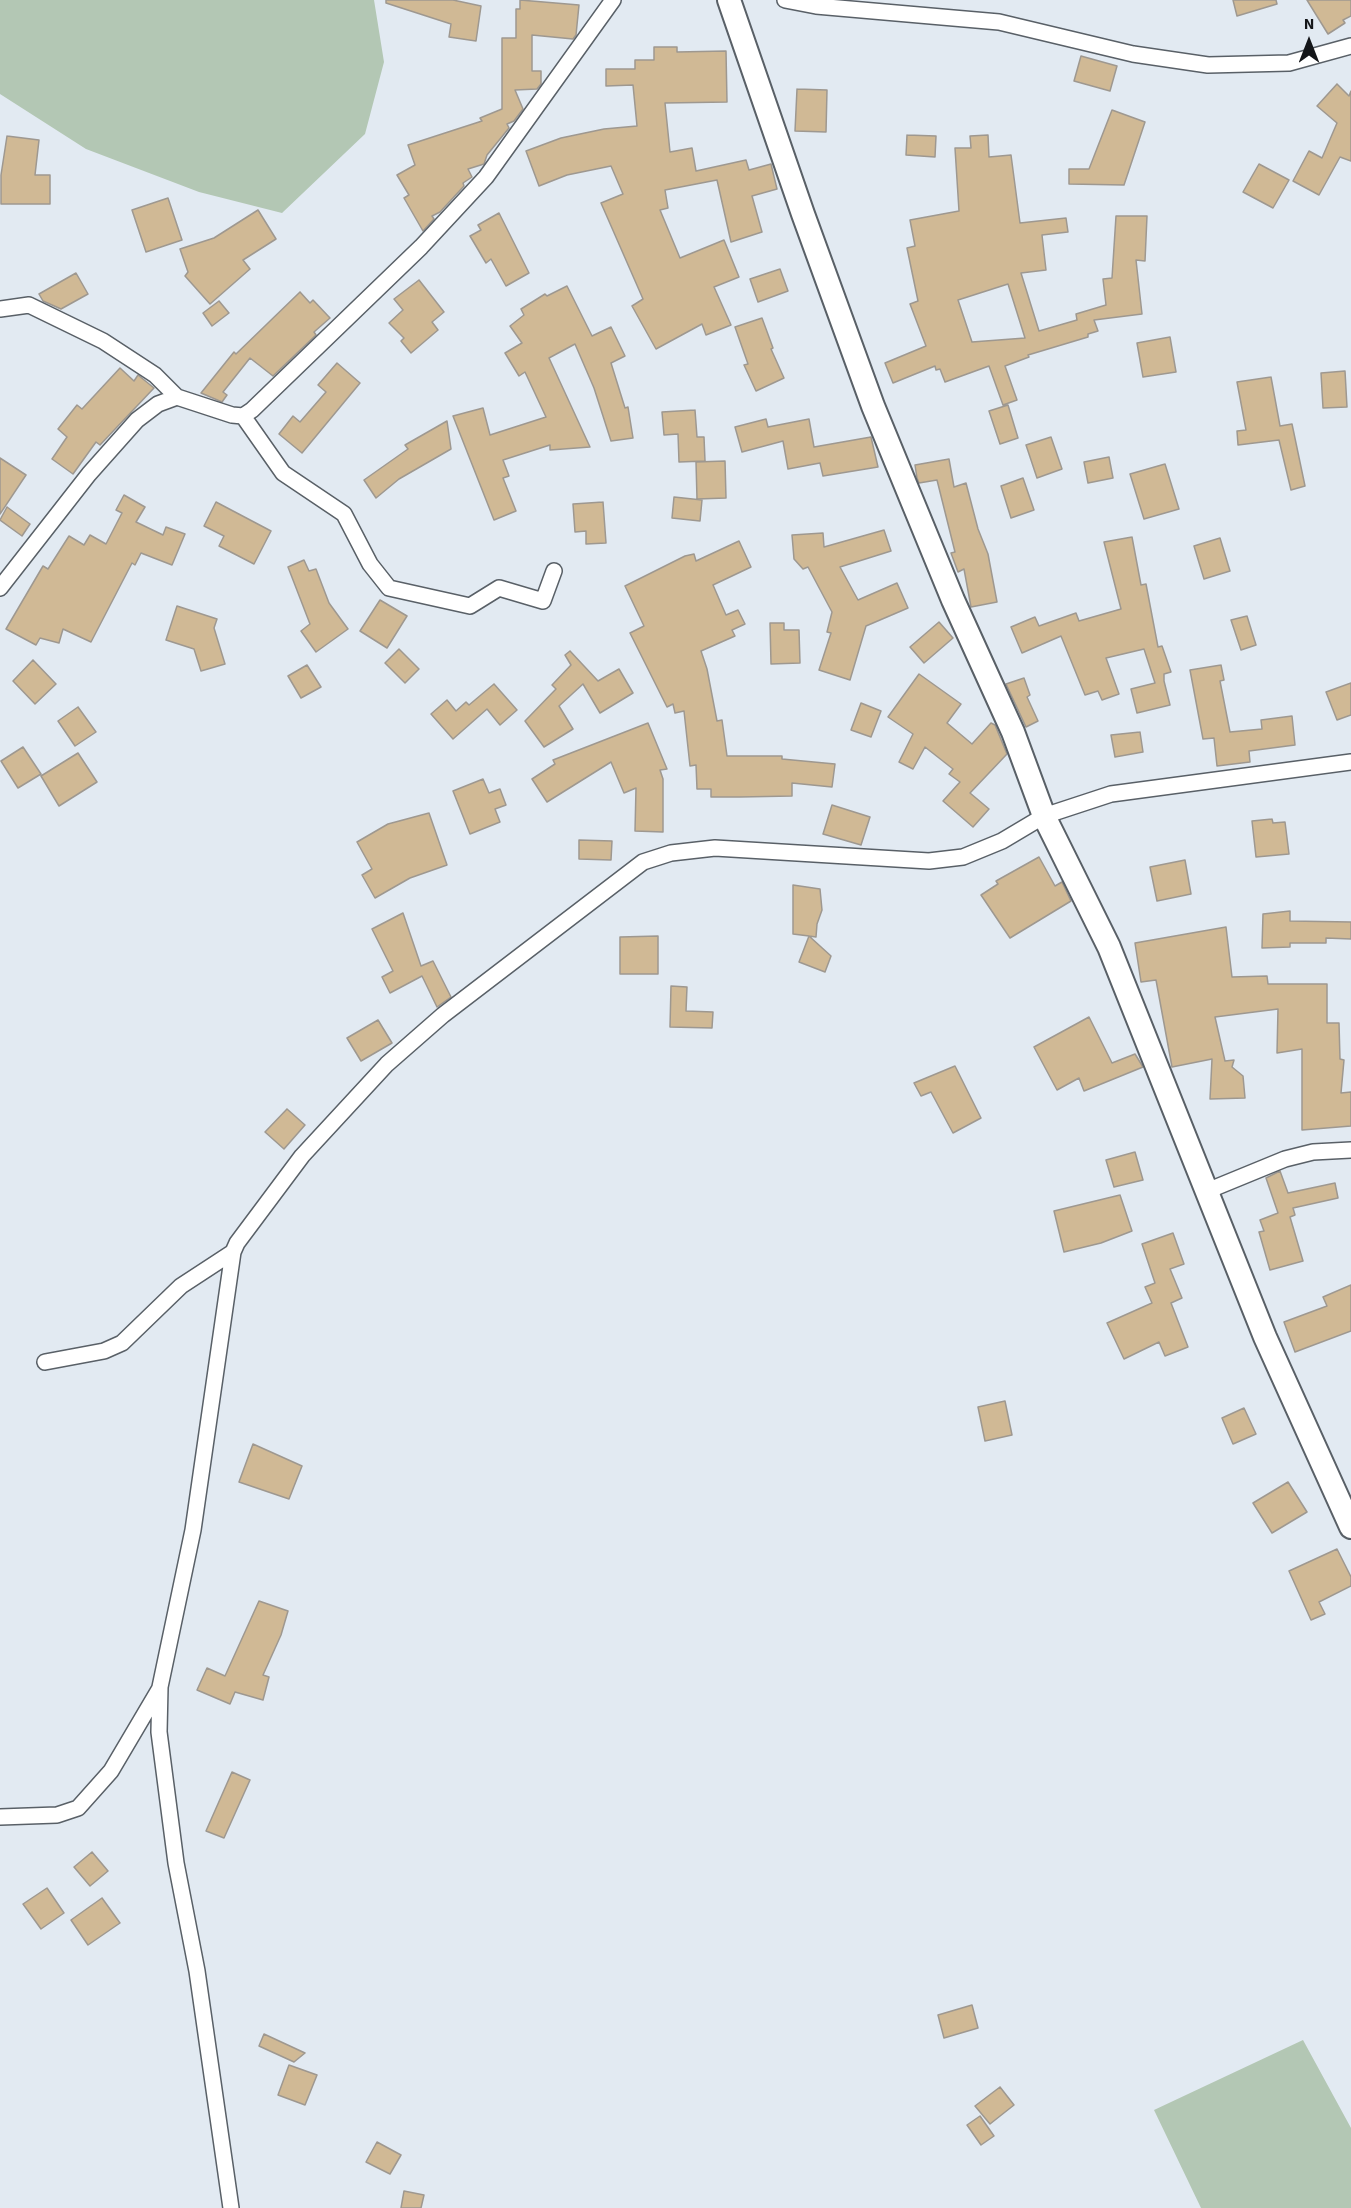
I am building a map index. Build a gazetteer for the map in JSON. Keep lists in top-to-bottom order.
{
  "north": "top"
}
